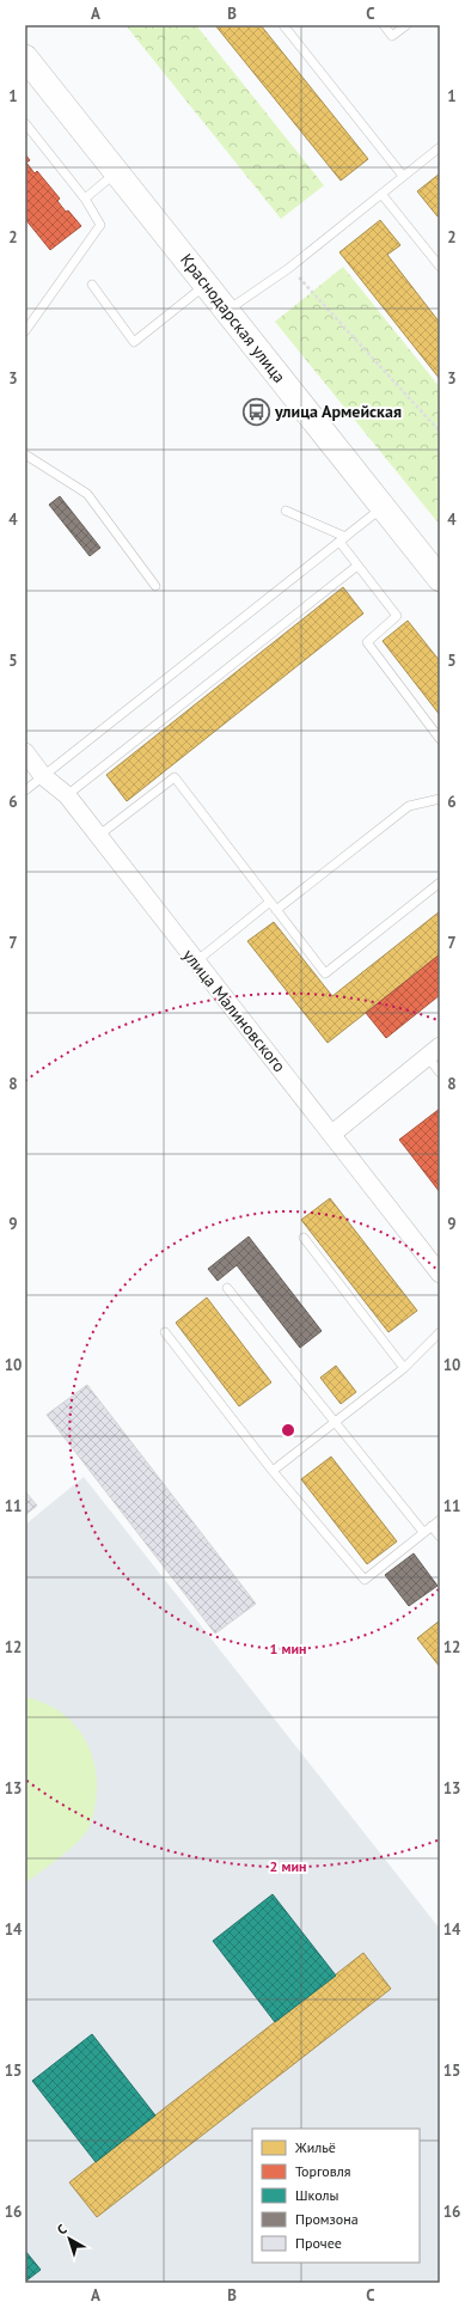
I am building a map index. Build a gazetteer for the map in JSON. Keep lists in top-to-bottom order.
{
  "streets": {
    "main road": ["Краснодарская улица"],
    "street": ["улица Малиновского"]
  },
  "places": {
    "bus stop": ["улица Армейская"]
  },
  "legend": [
    "Жильё",
    "Торговля",
    "Школы",
    "Промзона",
    "Прочее"
  ],
  "north": "top left",
  "grid": {
    "columns": ["A", "B", "C"],
    "rows": [
      "1",
      "2",
      "3",
      "4",
      "5",
      "6",
      "7",
      "8",
      "9",
      "10",
      "11",
      "12",
      "13",
      "14",
      "15",
      "16"
    ]
  },
  "rings": ["1 мин", "2 мин"]
}
